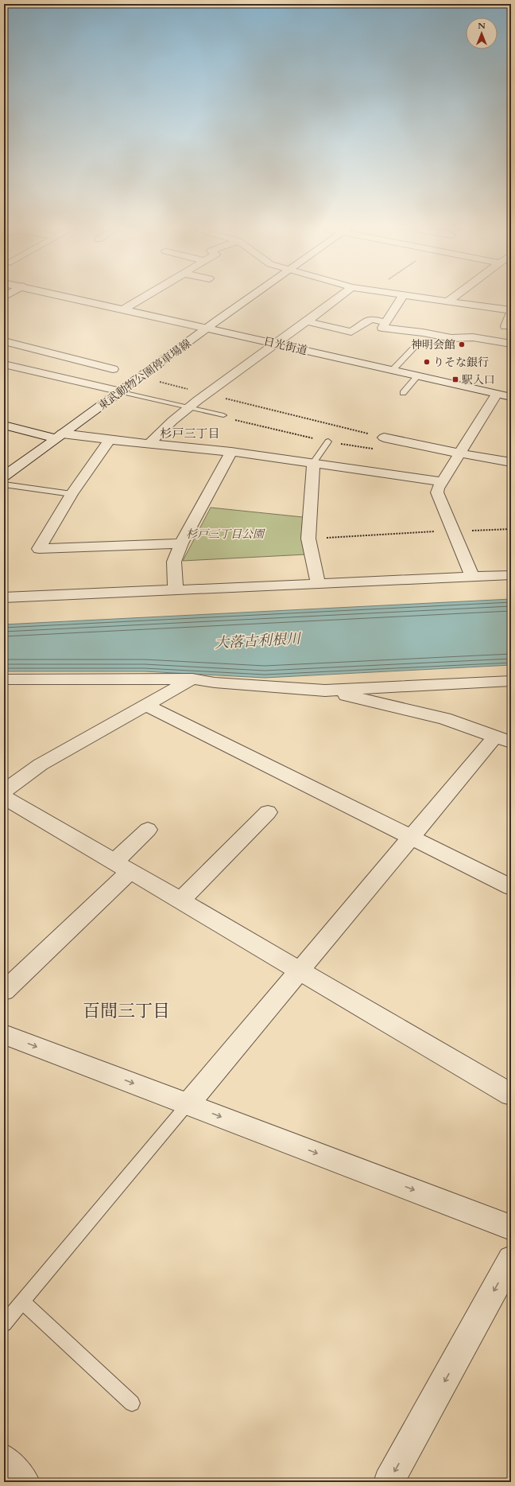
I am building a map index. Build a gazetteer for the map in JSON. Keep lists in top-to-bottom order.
{
  "streets": {
    "street": ["日光街道", "東武動物公園停車場線"]
  },
  "crossings": [
    ["日光街道", "東武動物公園停車場線"]
  ],
  "districts": ["杉戸三丁目", "百間三丁目"],
  "water": ["大落古利根川"],
  "parks": ["杉戸三丁目公園"],
  "places": {
    "other": ["神明会館", "りそな銀行"],
    "transit": ["駅入口"]
  },
  "north": "top"
}
